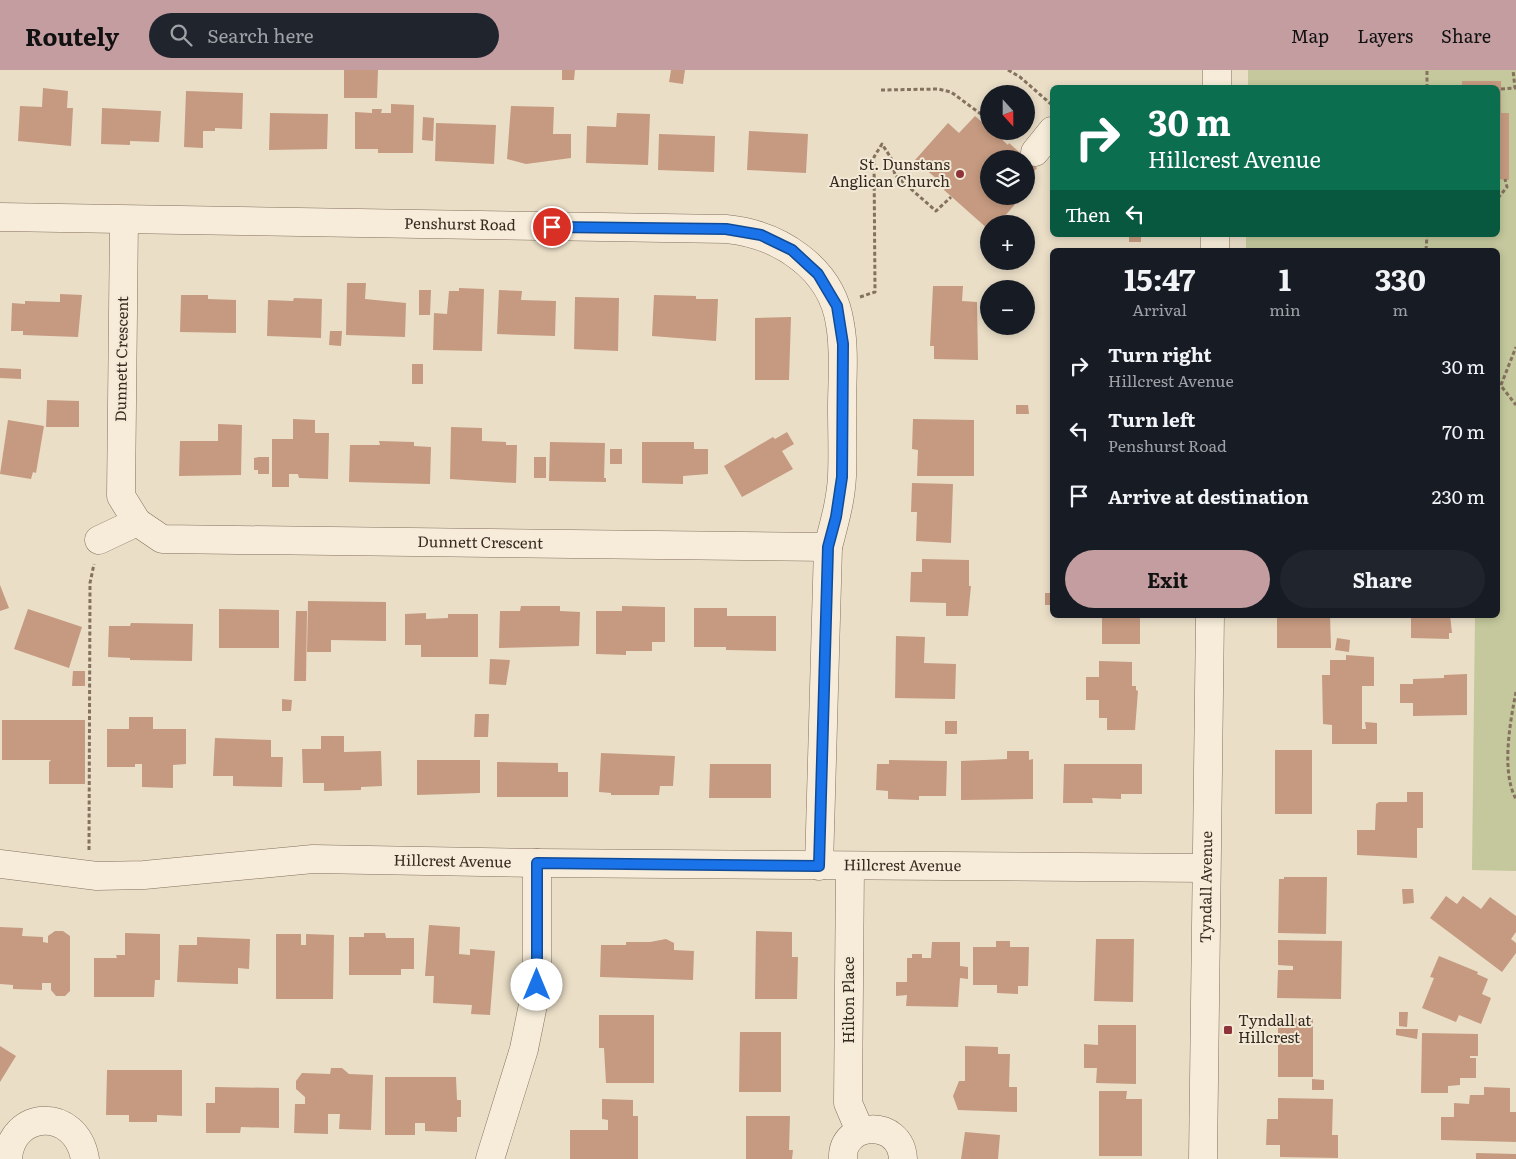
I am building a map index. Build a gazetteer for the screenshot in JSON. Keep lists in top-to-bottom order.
{
  "streets": {
    "street": [
      "Penshurst Road",
      "Dunnett Crescent",
      "Hillcrest Avenue",
      "Tyndall Avenue",
      "Hilton Place"
    ]
  },
  "crossings": [
    ["Penshurst Road", "Dunnett Crescent"],
    ["Penshurst Road", "Hillcrest Avenue"],
    ["Hillcrest Avenue", "Tyndall Avenue"],
    ["Hillcrest Avenue", "Hilton Place"]
  ],
  "places": {
    "other": ["St. Dunstans Anglican Church"],
    "transit": ["Tyndall at Hillcrest"]
  },
  "north": "bottom",
  "page": {
    "header": "Routely",
    "search": "Search here",
    "nav": ["Map", "Layers", "Share"],
    "map_buttons": ["+", "−"],
    "turn": ["30 m", "Hillcrest Avenue"],
    "then": "Then",
    "eta": [
      "15:47",
      "Arrival",
      "1",
      "min",
      "330",
      "m"
    ],
    "list": [
      {
        "name": "Turn right",
        "note": "Hillcrest Avenue",
        "value": "30 m"
      },
      {
        "name": "Turn left",
        "note": "Penshurst Road",
        "value": "70 m"
      },
      {
        "name": "Arrive at destination",
        "value": "230 m"
      }
    ],
    "buttons": ["Exit", "Share"]
  }
}
